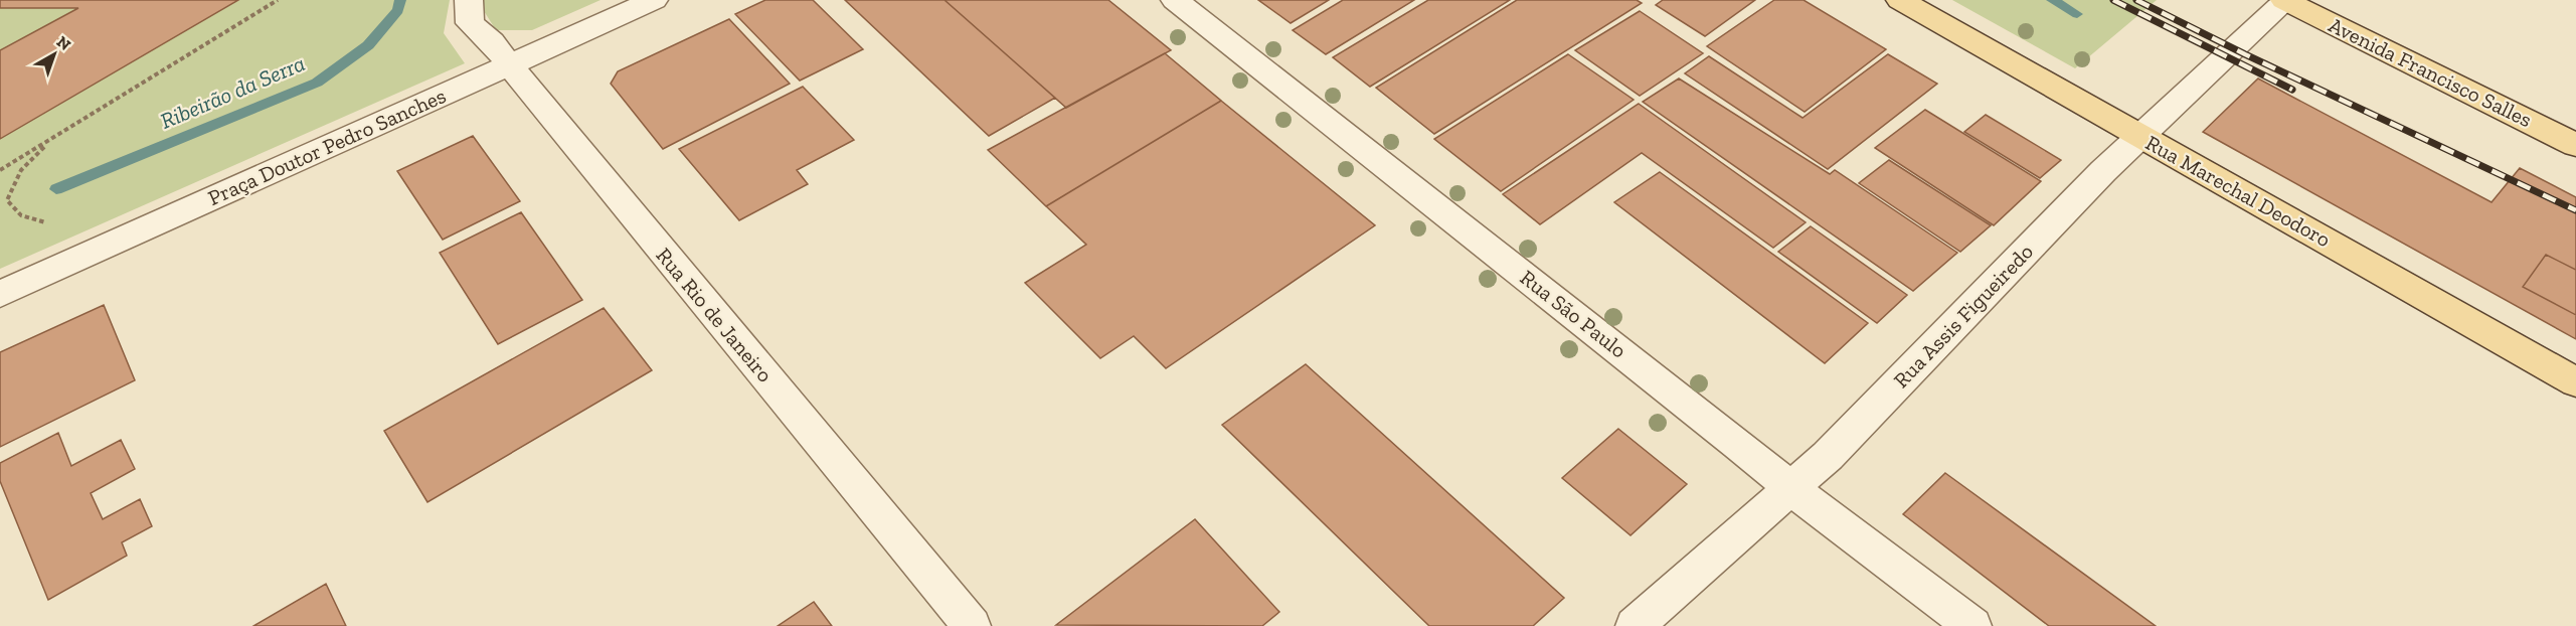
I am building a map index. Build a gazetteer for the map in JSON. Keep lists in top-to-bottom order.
{
  "streets": {
    "main road": ["Avenida Francisco Salles", "Rua Marechal Deodoro"],
    "street": [
      "Praça Doutor Pedro Sanches",
      "Rua São Paulo",
      "Rua Rio de Janeiro",
      "Rua Assis Figueiredo"
    ]
  },
  "crossings": [
    ["Avenida Francisco Salles", "Rua Assis Figueiredo"],
    ["Praça Doutor Pedro Sanches", "Rua Rio de Janeiro"],
    ["Rua Marechal Deodoro", "Rua Assis Figueiredo"],
    ["Rua São Paulo", "Rua Assis Figueiredo"]
  ],
  "water": ["Ribeirão da Serra"],
  "north": "top right"
}
